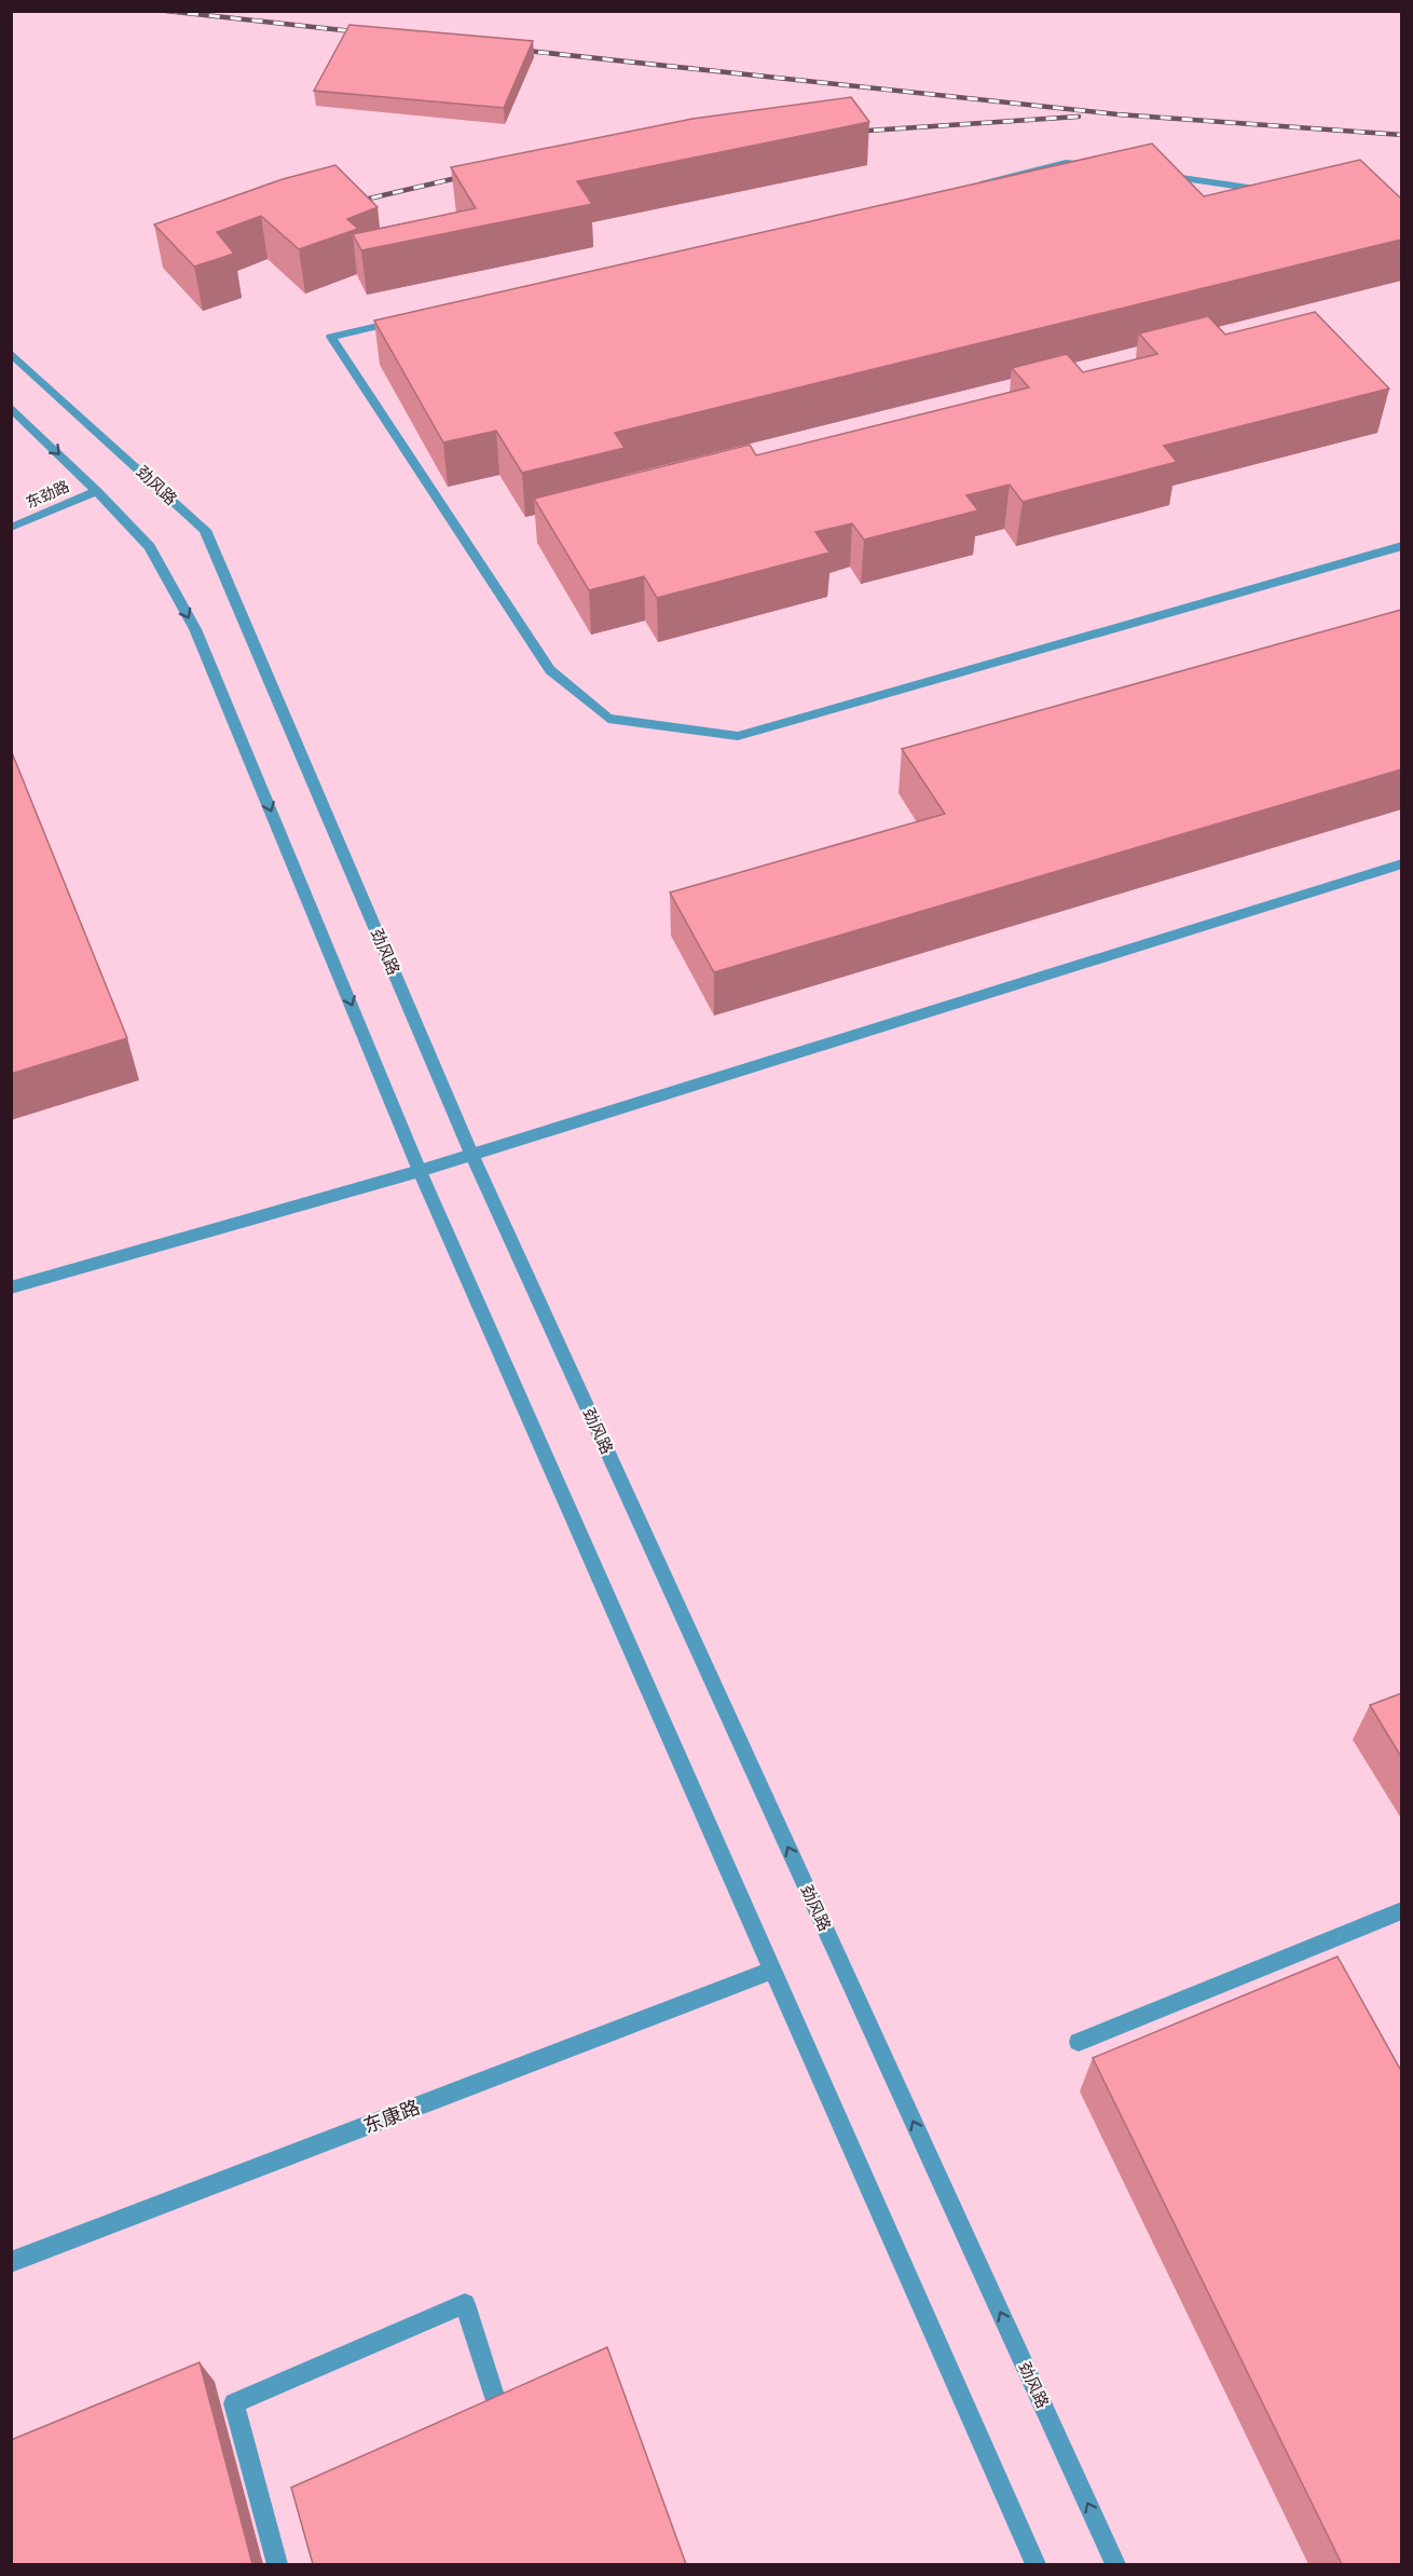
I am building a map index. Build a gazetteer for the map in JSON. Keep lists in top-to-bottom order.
{
  "streets": {
    "street": ["劲风路", "东劲路", "东康路"]
  }
}
